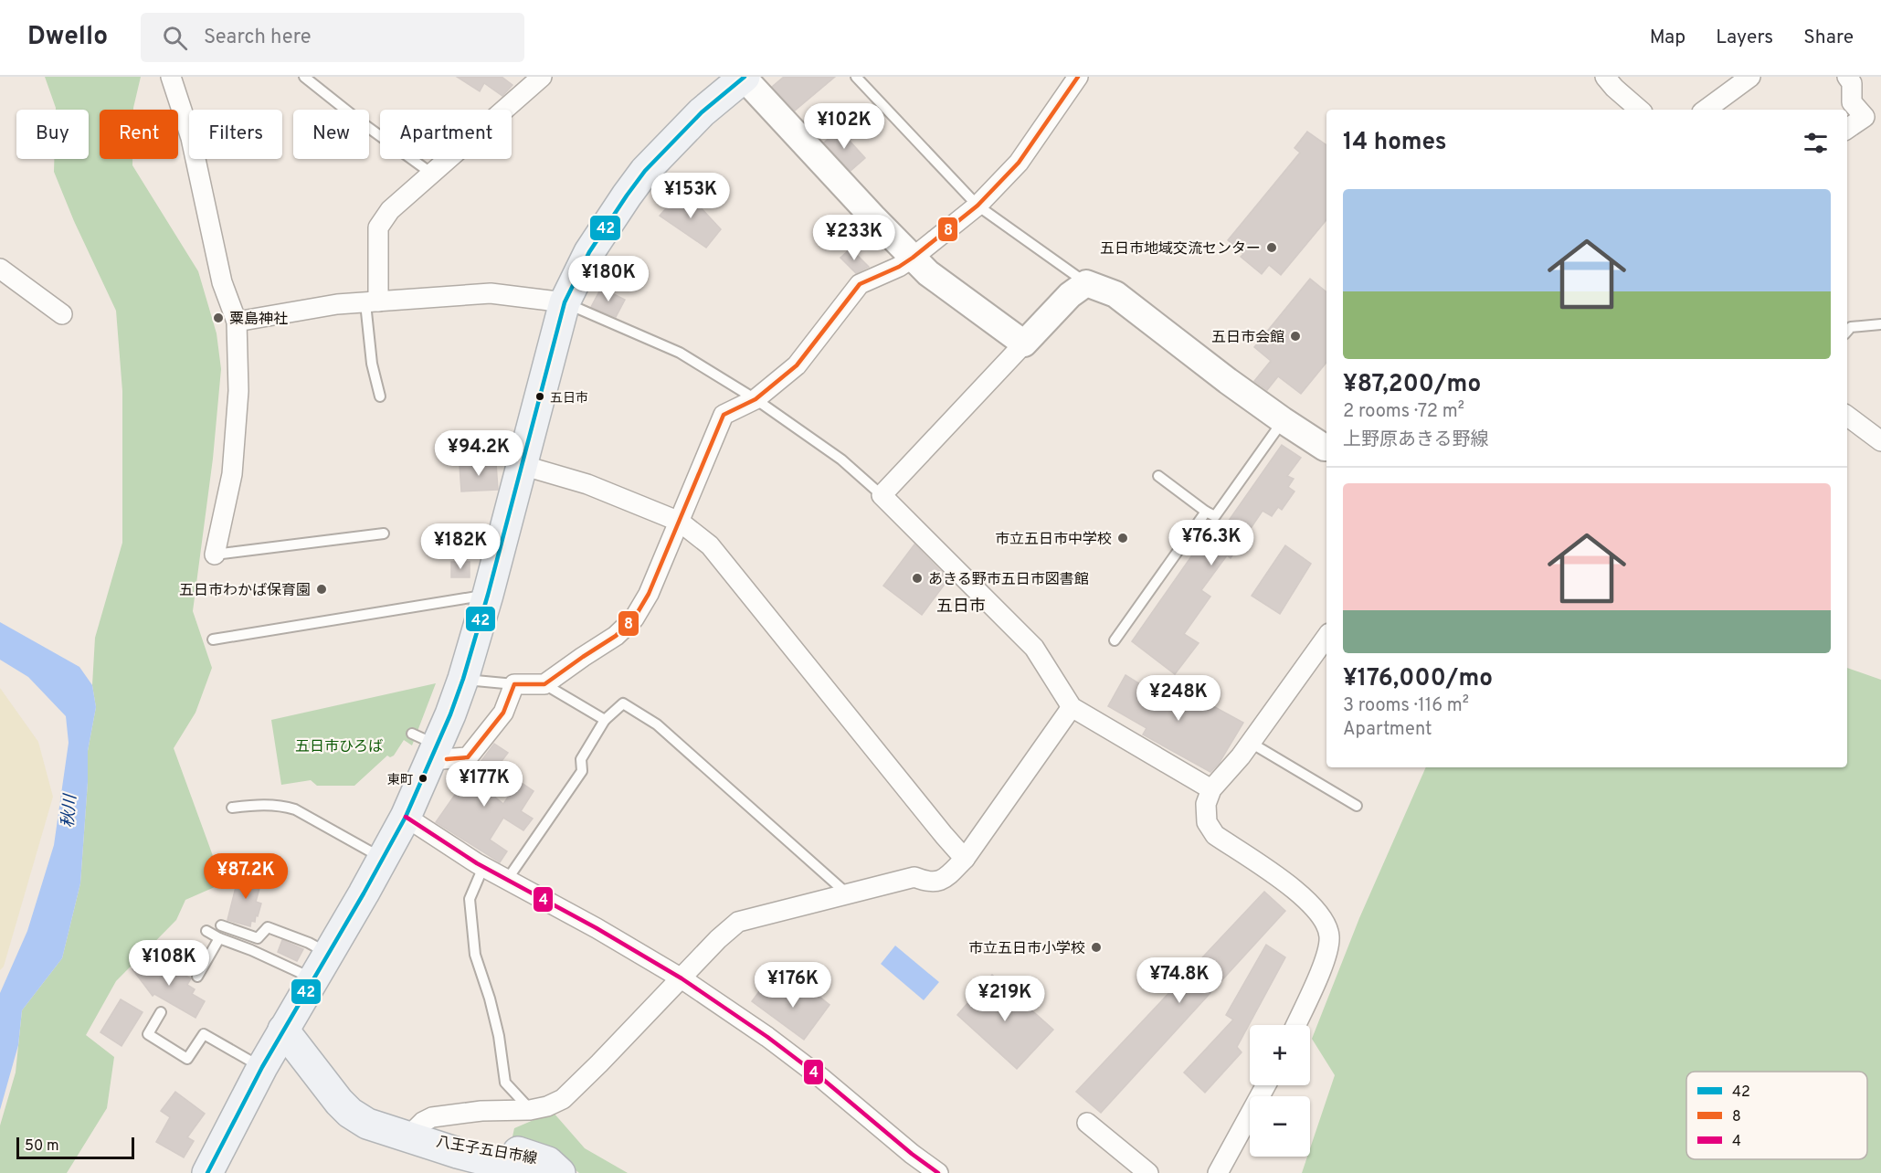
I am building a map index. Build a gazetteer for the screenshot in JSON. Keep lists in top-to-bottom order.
{
  "streets": {
    "main road": ["八王子五日市線"]
  },
  "districts": ["五日市"],
  "water": ["秋川"],
  "parks": ["五日市ひろば"],
  "places": [
    "五日市地域交流センター",
    "粟島神社",
    "五日市会館",
    "五日市",
    "市立五日市中学校",
    "あきる野市五日市図書館",
    "五日市わかば保育園",
    "東町",
    "市立五日市小学校"
  ],
  "lines": ["transit line 42", "transit line 8", "transit line 4"],
  "legend": ["42", "8", "4"],
  "scale_bar": "50 m",
  "page": {
    "header": "Dwello",
    "search": "Search here",
    "nav": ["Map", "Layers", "Share"],
    "price": [
      "¥102K",
      "¥153K",
      "¥233K",
      "¥180K",
      "¥94.2K",
      "¥76.3K",
      "¥182K",
      "¥248K",
      "¥177K",
      "¥87.2K",
      "¥108K",
      "¥74.8K",
      "¥176K",
      "¥219K"
    ],
    "chip": [
      "Buy",
      "Rent",
      "Filters",
      "New",
      "Apartment"
    ],
    "heading": "14 homes",
    "list": [
      {
        "name": "¥87,200/mo",
        "note": "2 rooms · 72 m² · 上野原あきる野線"
      },
      {
        "name": "¥176,000/mo",
        "note": "3 rooms · 116 m² · Apartment"
      }
    ],
    "map_buttons": ["+", "−"],
    "scale": "50 m"
  }
}
